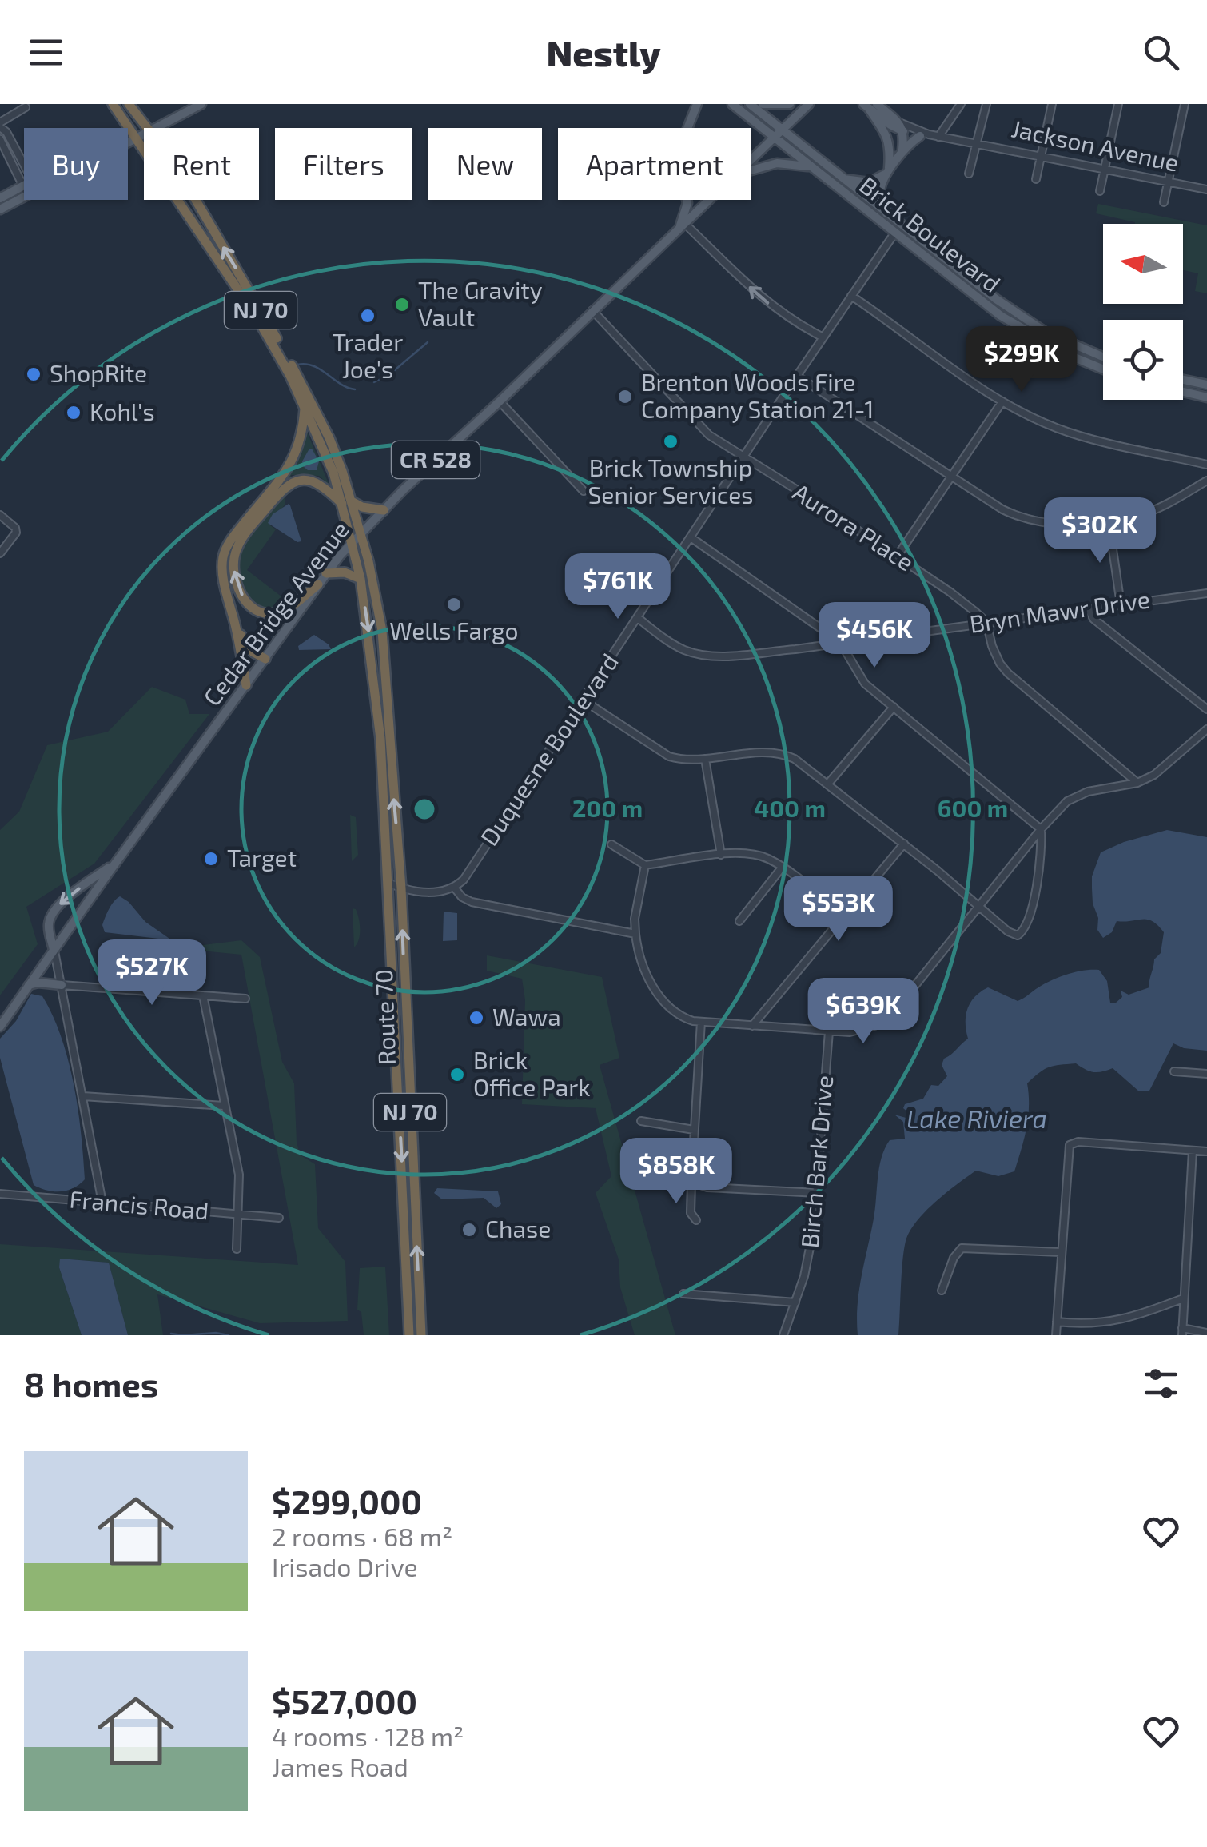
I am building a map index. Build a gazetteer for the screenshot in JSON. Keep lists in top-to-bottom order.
{
  "streets": {
    "highway": ["NJ 70", "Route 70"],
    "main road": [
      "Jackson Avenue",
      "Brick Boulevard",
      "CR 528",
      "Cedar Bridge Avenue"
    ],
    "street": [
      "Aurora Place",
      "Bryn Mawr Drive",
      "Duquesne Boulevard",
      "Birch Bark Drive",
      "Francis Road"
    ]
  },
  "crossings": [
    ["Brick Boulevard", "Cedar Bridge Avenue"],
    ["Brick Boulevard", "Duquesne Boulevard"],
    ["NJ 70", "Cedar Bridge Avenue"],
    ["NJ 70", "Route 70"],
    ["Aurora Place", "Bryn Mawr Drive"],
    ["Aurora Place", "Cedar Bridge Avenue"],
    ["Aurora Place", "Duquesne Boulevard"],
    ["Bryn Mawr Drive", "Duquesne Boulevard"]
  ],
  "water": ["Lake Riviera"],
  "places": [
    "The Gravity Vault",
    "Trader Joe's",
    "ShopRite",
    "Brenton Woods Fire Company Station 21-1",
    "Kohl's",
    "Brick Township Senior Services",
    "Wells Fargo",
    "Target",
    "Wawa",
    "Brick Office Park",
    "Chase"
  ],
  "north": "left",
  "page": {
    "header": "Nestly",
    "chip": [
      "Buy",
      "Rent",
      "Filters",
      "New",
      "Apartment"
    ],
    "price": [
      "$299K",
      "$302K",
      "$761K",
      "$456K",
      "$553K",
      "$527K",
      "$639K",
      "$858K"
    ],
    "heading": "8 homes",
    "list": [
      {
        "name": "$299,000",
        "note": "2 rooms · 68 m² · Irisado Drive"
      },
      {
        "name": "$527,000",
        "note": "4 rooms · 128 m² · James Road"
      }
    ]
  },
  "rings": ["200 m", "400 m", "600 m"]
}
